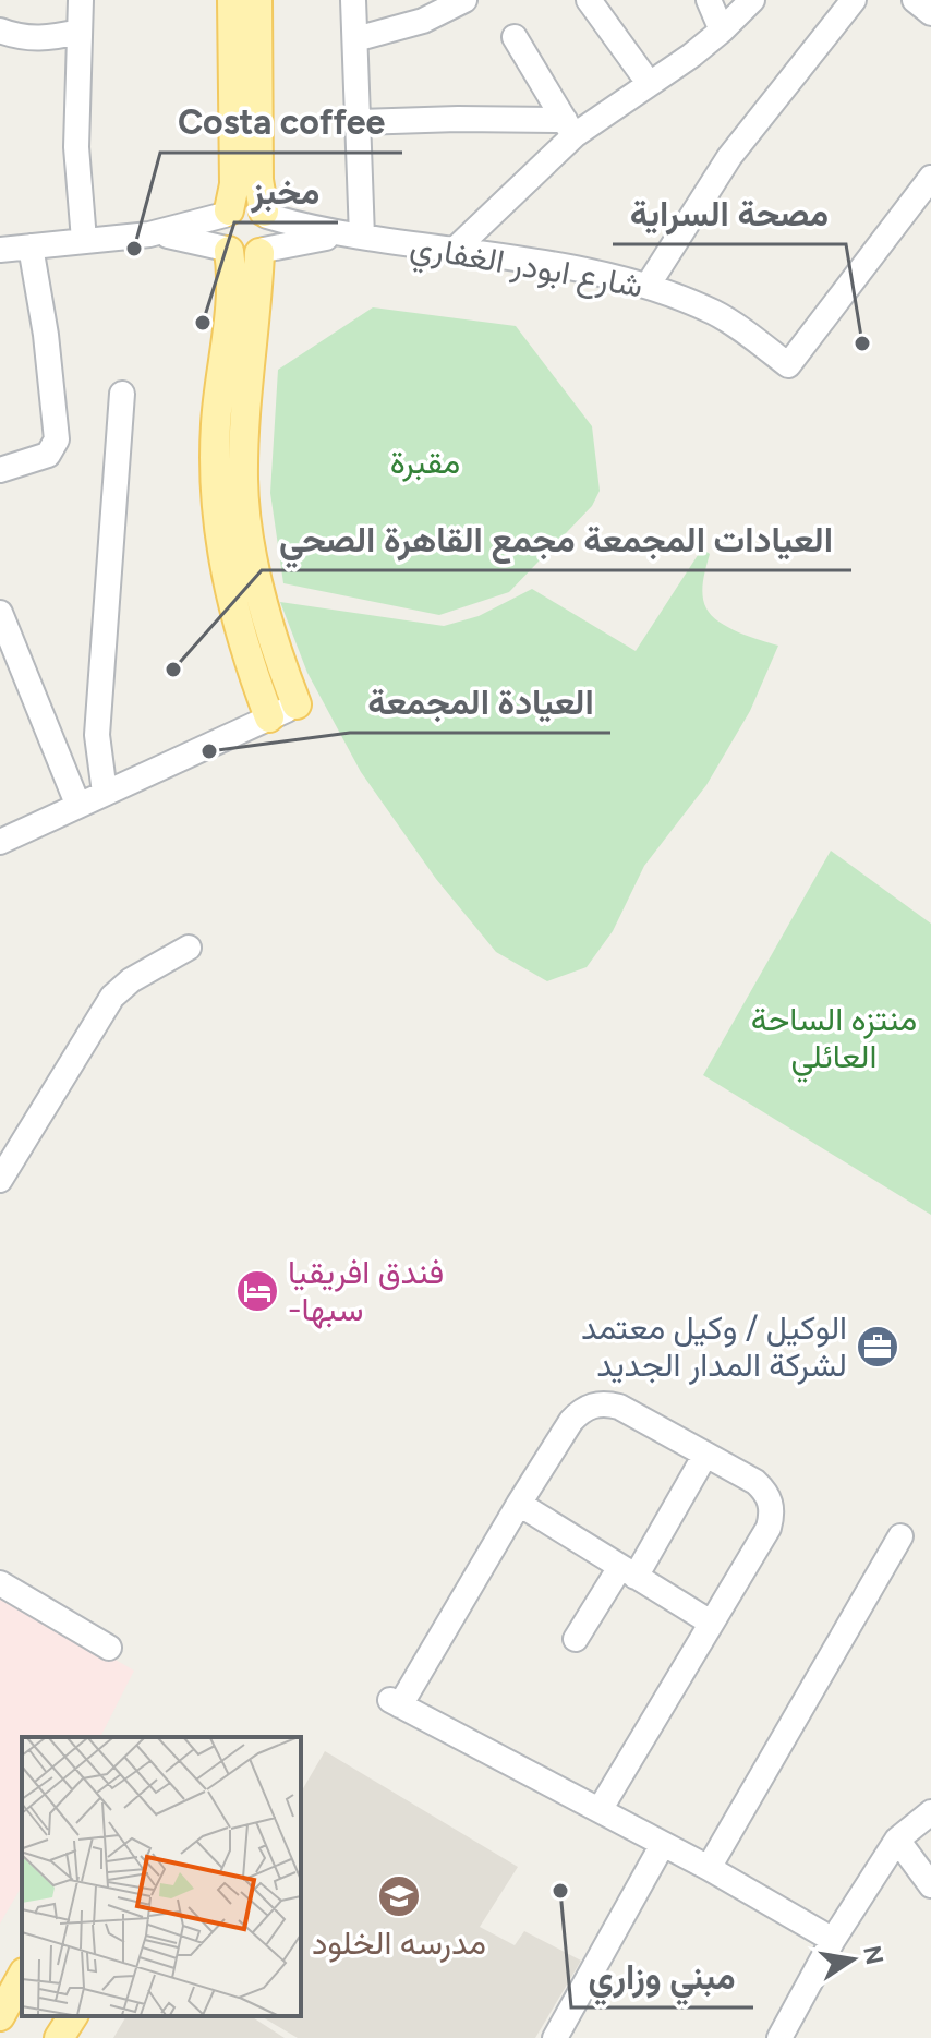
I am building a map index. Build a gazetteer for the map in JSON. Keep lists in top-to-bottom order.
{
  "streets": {
    "street": ["شارع ابودر الغفاري"]
  },
  "parks": ["مقبرة", "منتزه الساحة العائلي"],
  "places": {
    "other": [
      "Costa coffee",
      "مخبز",
      "مصحة السراية",
      "العيادات المجمعة مجمع القاهرة الصحي",
      "العيادة المجمعة",
      "مبني وزاري"
    ],
    "hotel": ["فندق افريقيا -سبها"],
    "office": ["الوكيل / وكيل معتمد لشركة المدار الجديد"],
    "school or university": ["مدرسه الخلود"]
  },
  "north": "right"
}
